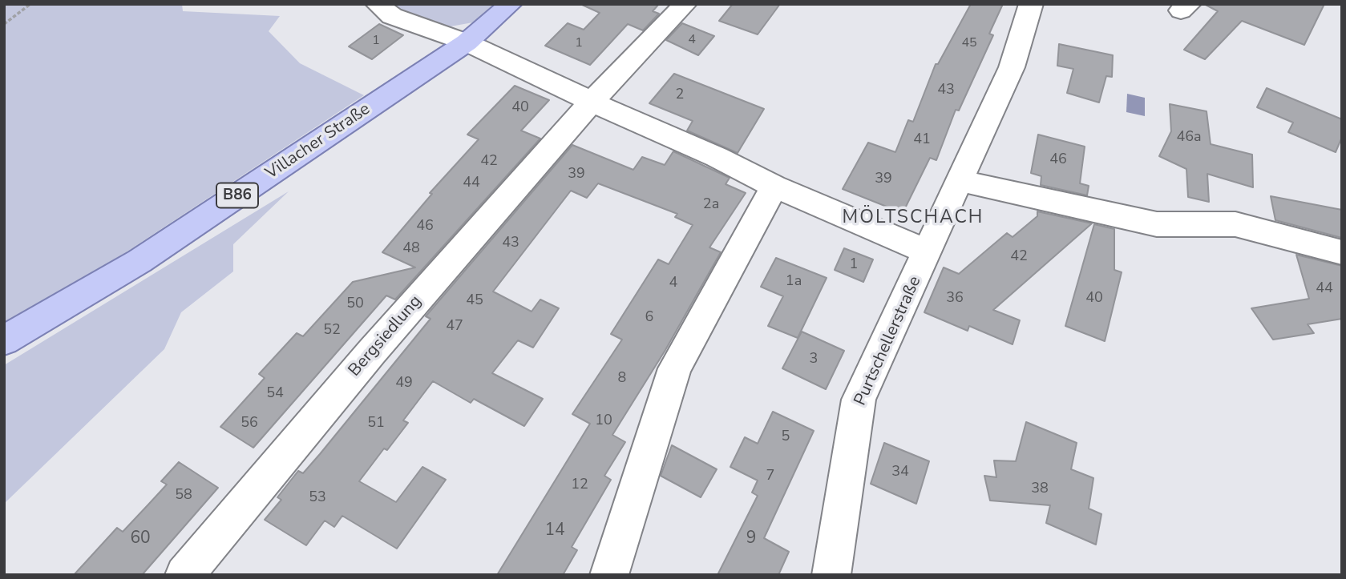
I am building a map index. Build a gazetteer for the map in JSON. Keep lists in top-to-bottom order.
{
  "streets": {
    "main road": ["Villacher Straße", "B86"],
    "street": ["Bergsiedlung", "Purtschellerstraße"]
  },
  "districts": ["MÖLTSCHACH"],
  "house_numbers": [
    "4",
    "1",
    "1",
    "45",
    "43",
    "2",
    "40",
    "46a",
    "41",
    "46",
    "42",
    "39",
    "39",
    "44",
    "2a",
    "46",
    "43",
    "48",
    "42",
    "1",
    "1a",
    "4",
    "44",
    "36",
    "40",
    "45",
    "50",
    "6",
    "47",
    "52",
    "3",
    "8",
    "49",
    "54",
    "10",
    "56",
    "51",
    "5",
    "34",
    "7",
    "12",
    "38",
    "58",
    "53",
    "14",
    "60",
    "9"
  ]
}
